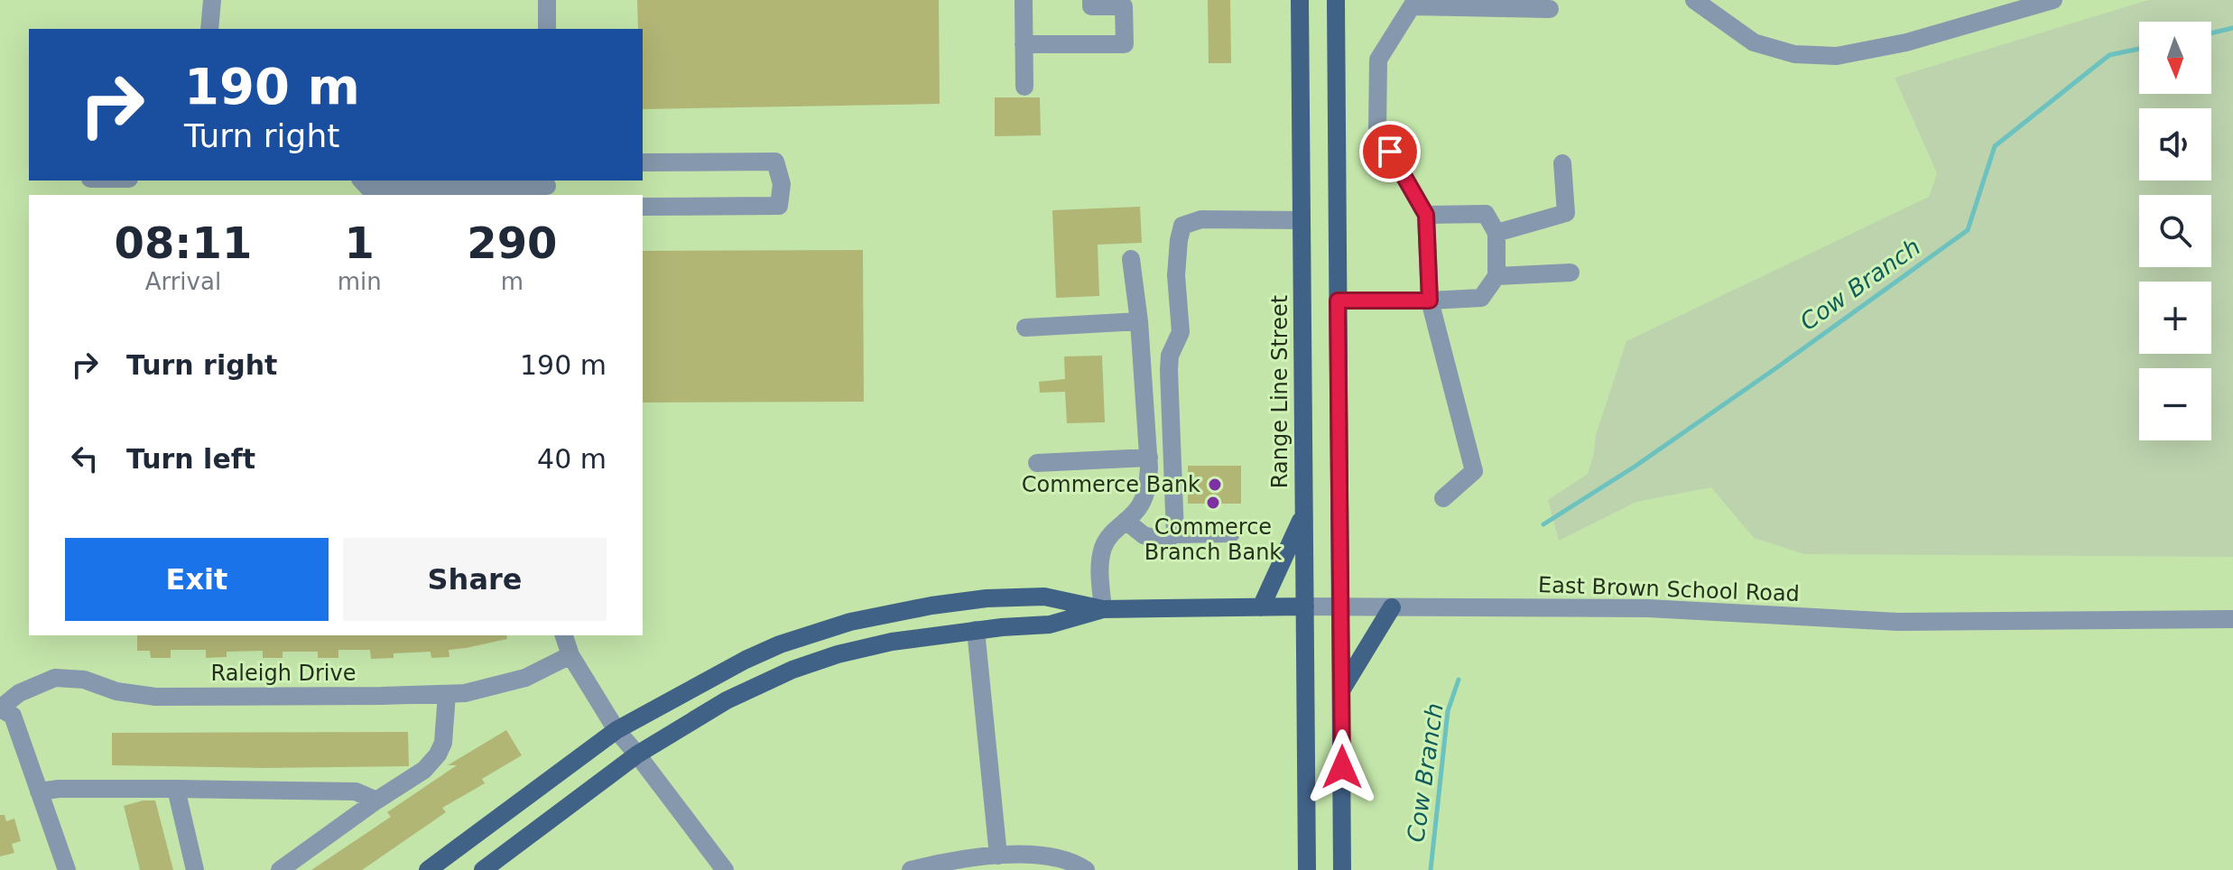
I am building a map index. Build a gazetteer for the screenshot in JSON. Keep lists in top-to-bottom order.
{
  "streets": {
    "main road": ["Range Line Street", "East Brown School Road"],
    "street": ["Raleigh Drive"]
  },
  "crossings": [
    ["Range Line Street", "East Brown School Road"]
  ],
  "water": ["Cow Branch"],
  "places": ["Commerce Bank", "Commerce Branch Bank"],
  "north": "bottom",
  "page": {
    "map_buttons": ["+", "−"],
    "turn": ["190 m", "Turn right"],
    "eta": [
      "08:11",
      "Arrival",
      "1",
      "min",
      "290",
      "m"
    ],
    "list": [
      {
        "name": "Turn right",
        "value": "190 m"
      },
      {
        "name": "Turn left",
        "value": "40 m"
      }
    ],
    "buttons": ["Exit", "Share"]
  }
}
